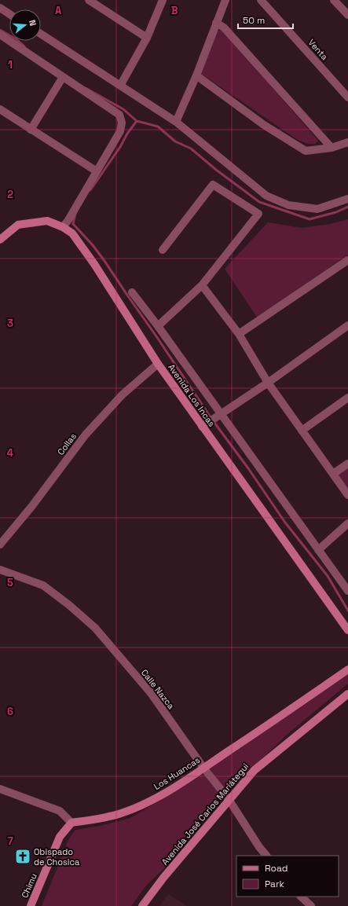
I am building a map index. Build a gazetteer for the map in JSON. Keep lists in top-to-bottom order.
{
  "streets": {
    "main road": [
      "Avenida Los Incas",
      "Los Huancas",
      "Avenida José Carlos Mariátegui",
      "Chimu"
    ],
    "street": ["Venta", "Collas", "Calle Nazca"]
  },
  "crossings": [
    ["Avenida Los Incas", "Collas"],
    ["Calle Nazca", "Los Huancas"],
    ["Calle Nazca", "Avenida José Carlos Mariátegui"],
    ["Los Huancas", "Chimu"]
  ],
  "places": {
    "church": ["Obispado de Chosica"]
  },
  "legend": ["Road", "Park"],
  "scale_bar": "50 m",
  "north": "right",
  "grid": {
    "columns": ["A", "B"],
    "rows": [
      "1",
      "2",
      "3",
      "4",
      "5",
      "6",
      "7"
    ]
  }
}
